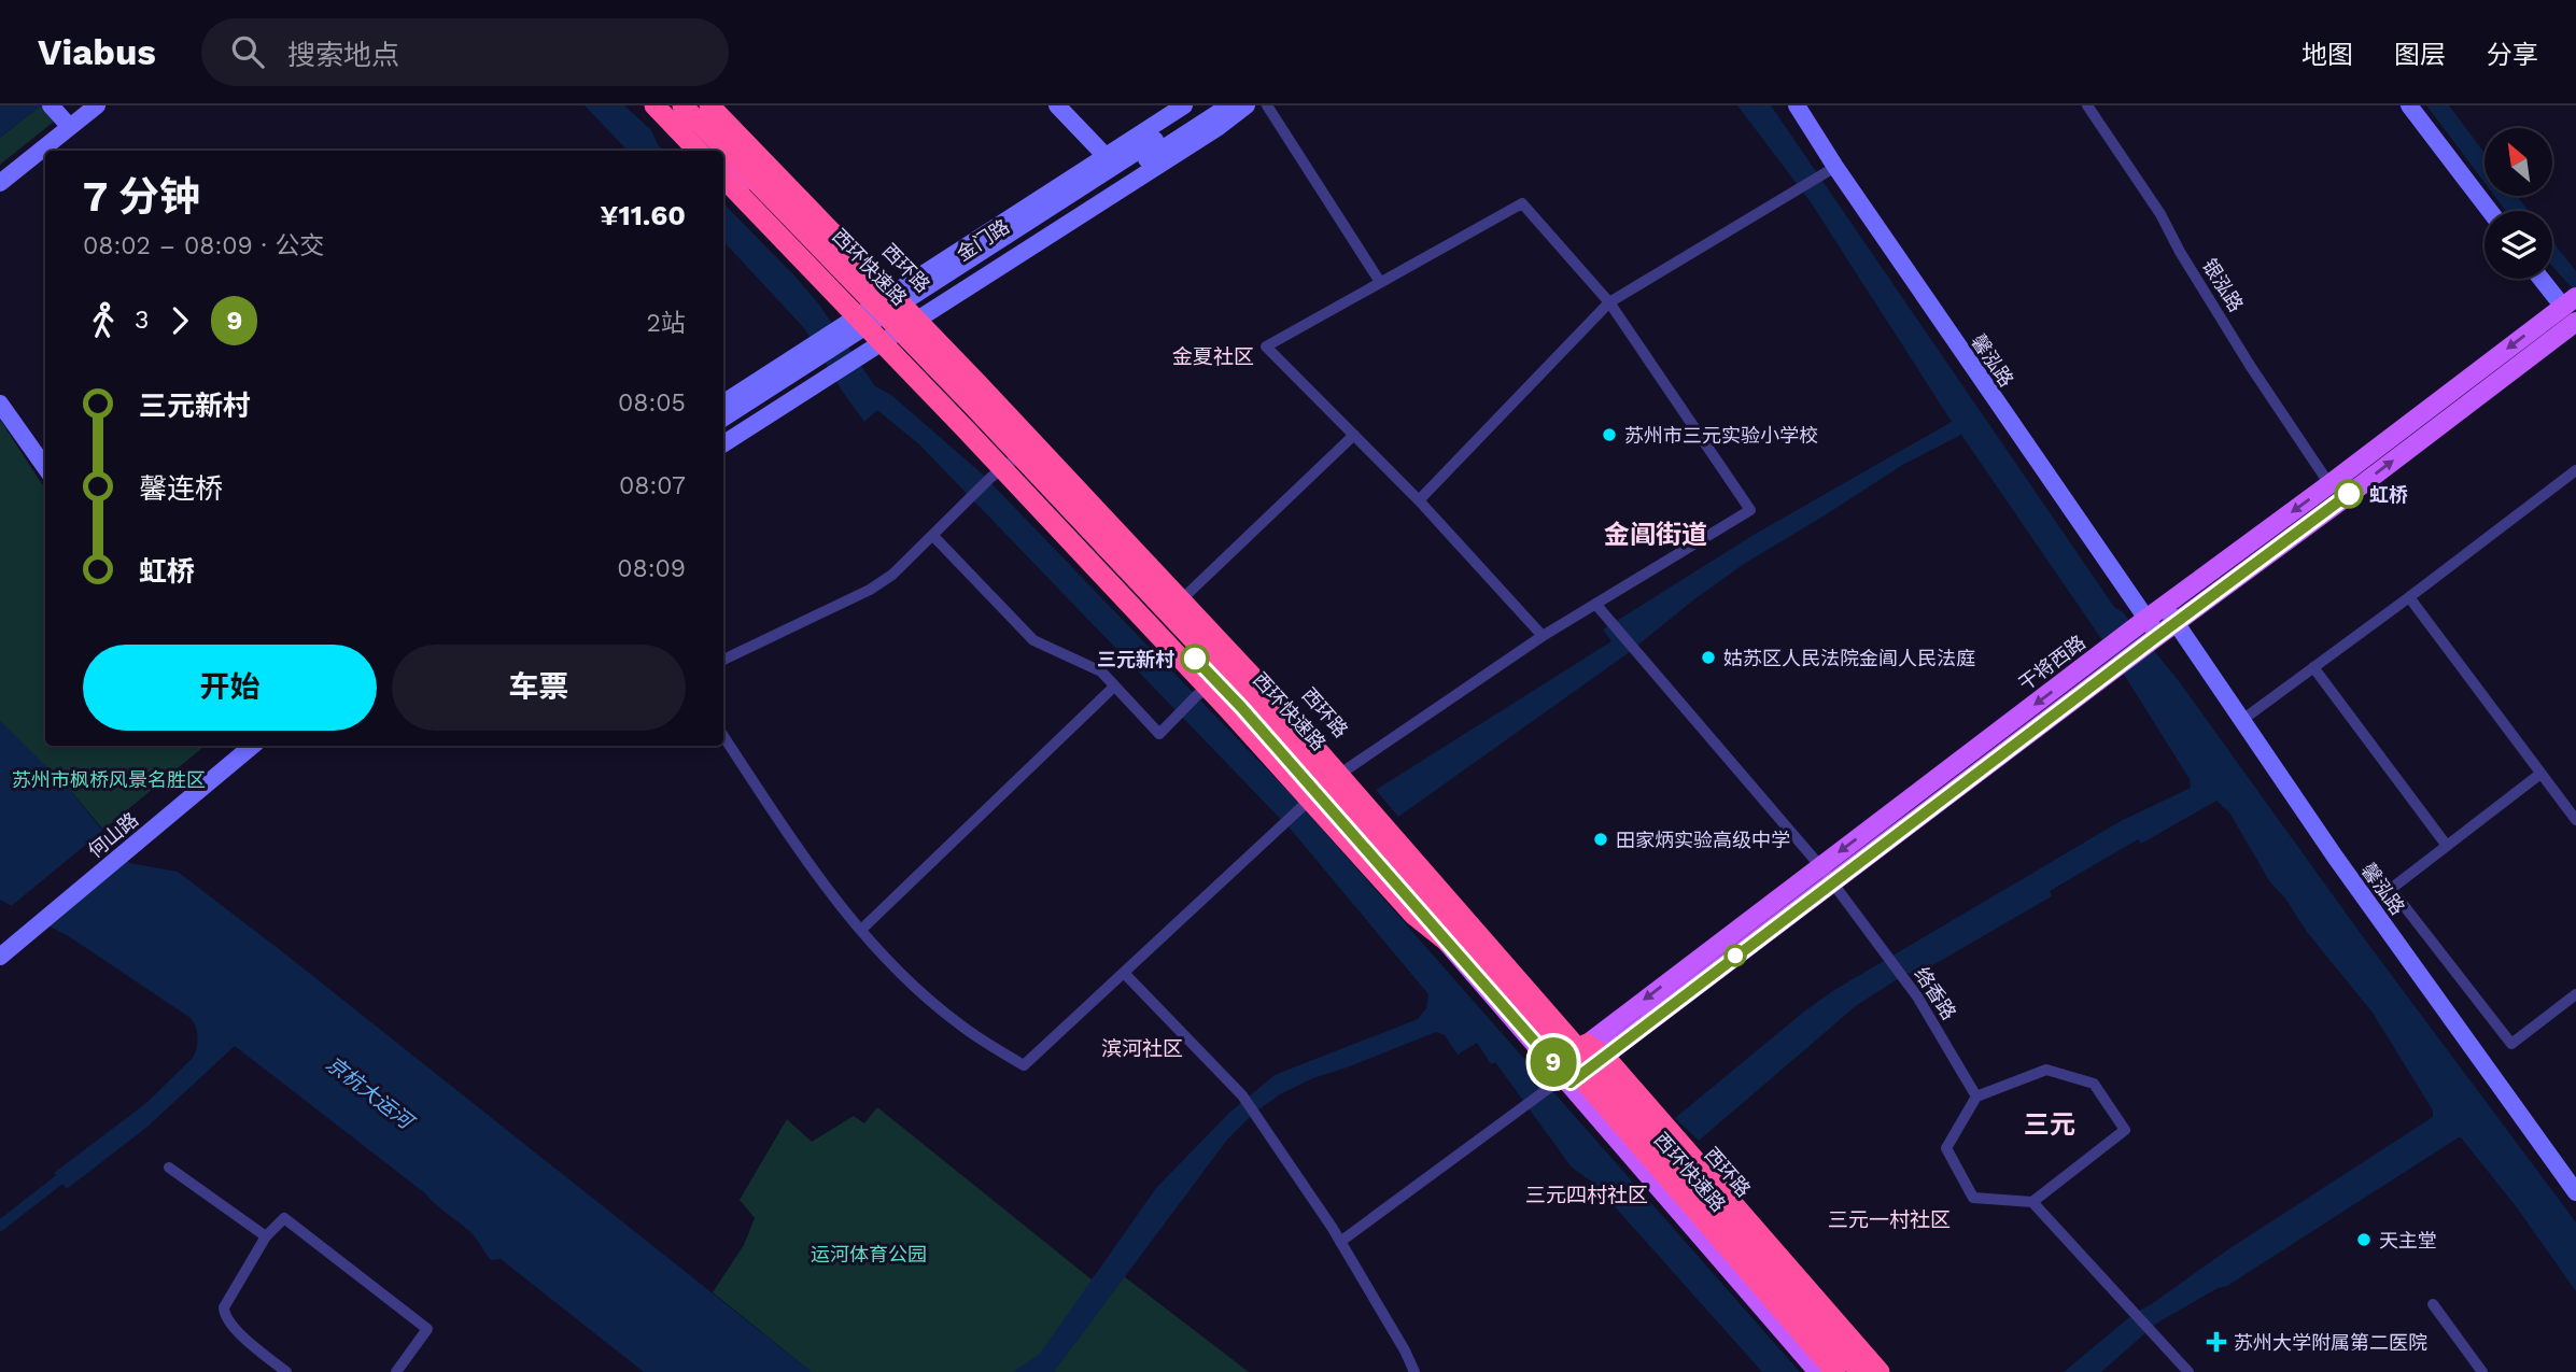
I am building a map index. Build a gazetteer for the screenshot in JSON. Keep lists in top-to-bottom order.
{
  "streets": {
    "highway": ["西环快速路"],
    "main road": [
      "金门路",
      "西环路",
      "馨泓路",
      "干将西路",
      "何山路"
    ],
    "street": ["银泓路", "络香路"]
  },
  "crossings": [
    ["西环路", "干将西路"],
    ["银泓路", "干将西路"],
    ["馨泓路", "干将西路"],
    ["干将西路", "络香路"]
  ],
  "districts": [
    "金夏社区",
    "金阊街道",
    "滨河社区",
    "三元",
    "三元四村社区",
    "三元一村社区"
  ],
  "water": ["京杭大运河"],
  "parks": ["苏州市枫桥风景名胜区", "运河体育公园"],
  "places": {
    "other": [
      "苏州市三元实验小学校",
      "虹桥",
      "姑苏区人民法院金阊人民法庭",
      "三元新村",
      "田家炳实验高级中学",
      "天主堂"
    ],
    "health": ["苏州大学附属第二医院"]
  },
  "lines": ["bus line 9"],
  "north": "top left",
  "page": {
    "header": "Viabus",
    "search": "搜索地点",
    "nav": ["地图", "图层", "分享"],
    "on_map": "9",
    "heading": ["7 分钟", "08:02 – 08:09 · 公交", "¥11.60"],
    "legs": ["3", "9", "2站"],
    "list": [
      {
        "name": "三元新村",
        "value": "08:05"
      },
      {
        "name": "馨连桥",
        "value": "08:07"
      },
      {
        "name": "虹桥",
        "value": "08:09"
      }
    ],
    "buttons": ["开始", "车票"]
  }
}
